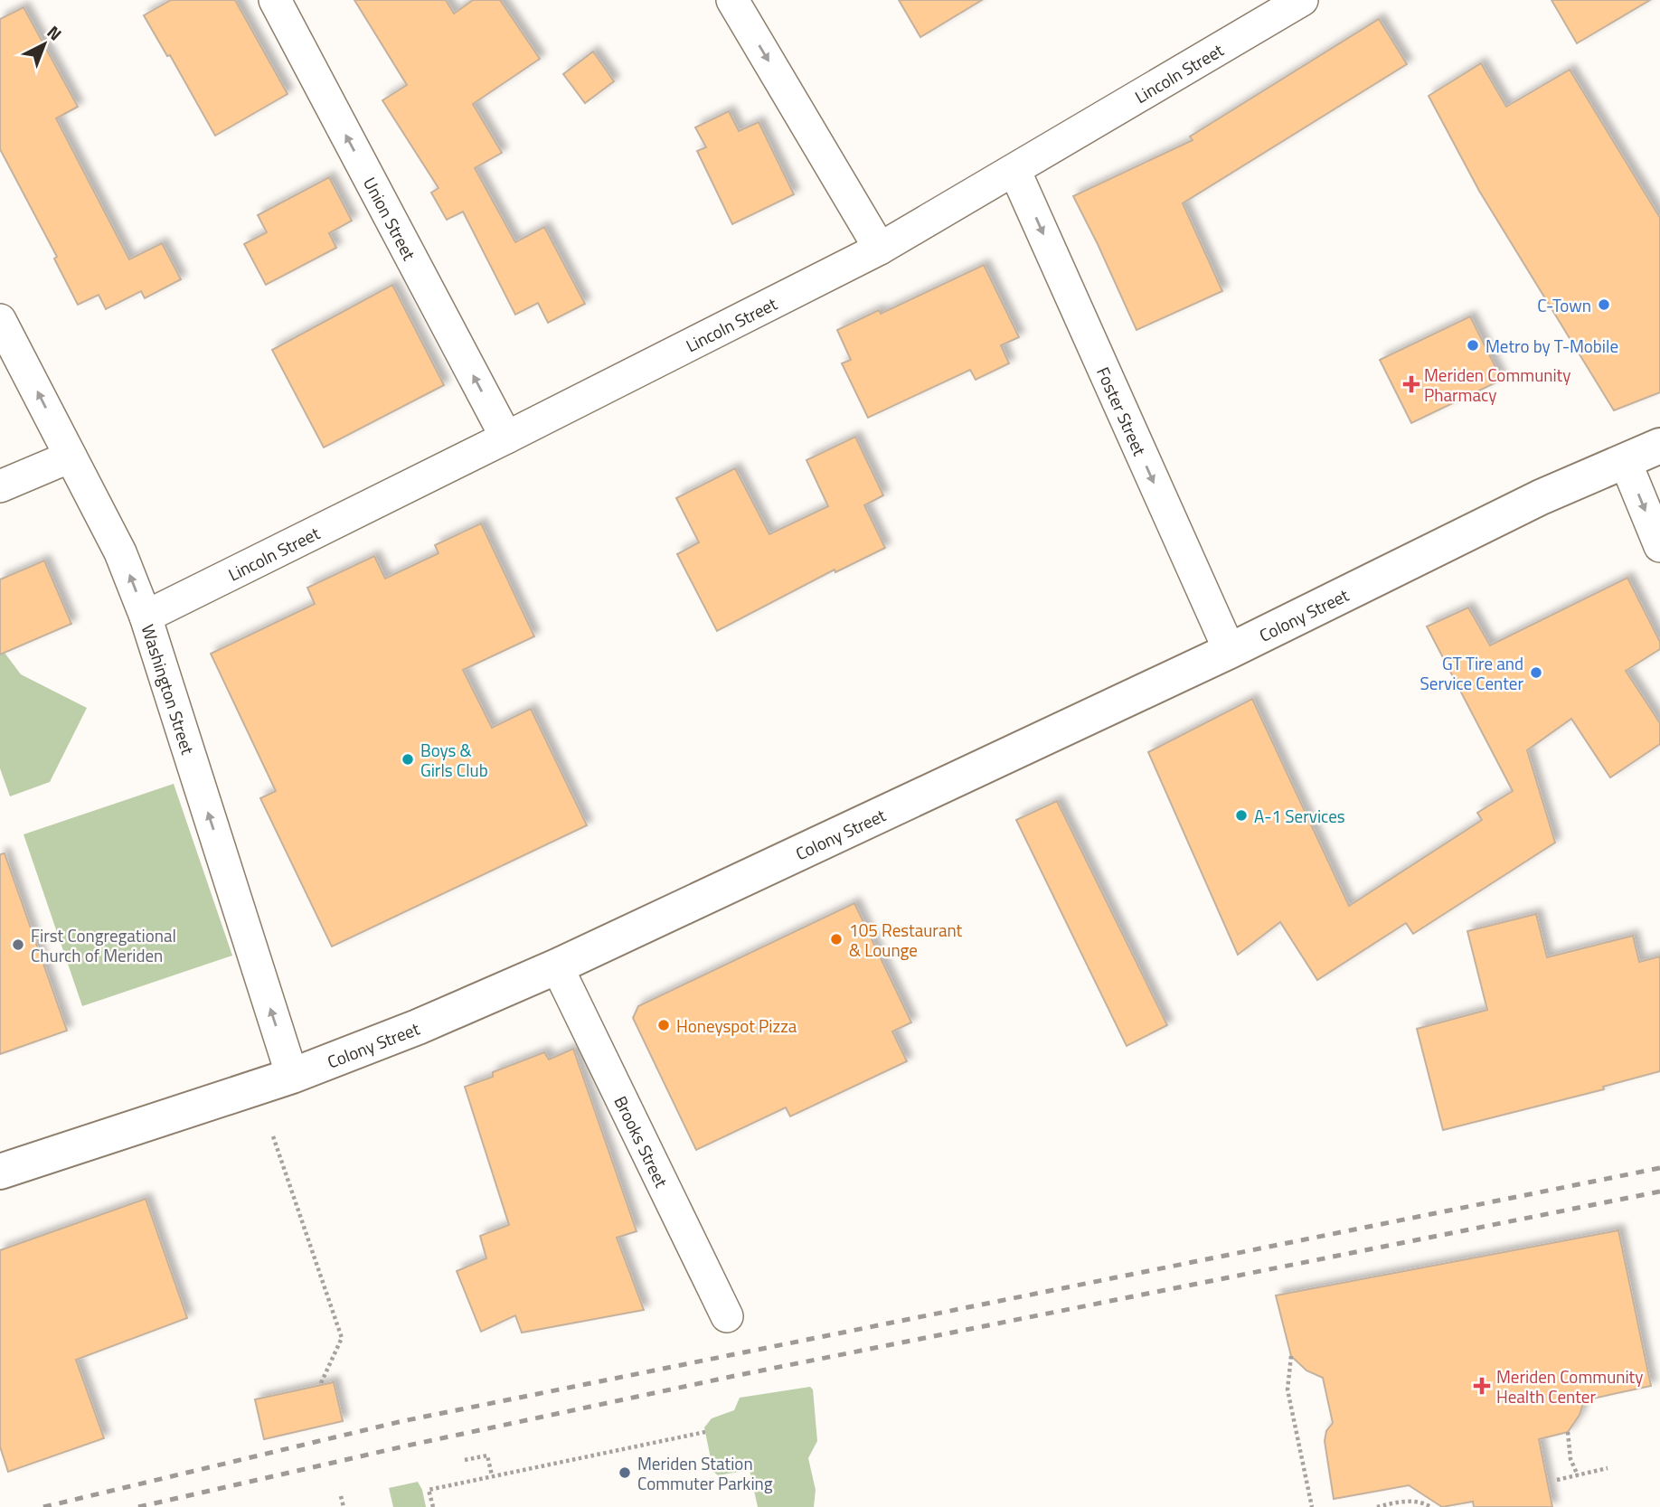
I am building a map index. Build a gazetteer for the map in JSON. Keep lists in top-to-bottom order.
{
  "streets": {
    "main road": ["Colony Street"],
    "street": [
      "Lincoln Street",
      "Union Street",
      "Foster Street",
      "Washington Street",
      "Brooks Street"
    ]
  },
  "crossings": [
    ["Lincoln Street", "Union Street"],
    ["Lincoln Street", "Foster Street"],
    ["Lincoln Street", "Washington Street"],
    ["Foster Street", "Colony Street"],
    ["Colony Street", "Washington Street"],
    ["Colony Street", "Brooks Street"]
  ],
  "one_way": ["Union Street", "Foster Street", "Washington Street"],
  "places": {
    "other": [
      "C-Town",
      "Metro by T-Mobile",
      "GT Tire and Service Center",
      "Boys & Girls Club",
      "A-1 Services",
      "105 Restaurant & Lounge",
      "First Congregational Church of Meriden",
      "Honeyspot Pizza",
      "Meriden Station Commuter Parking"
    ],
    "health": ["Meriden Community Pharmacy", "Meriden Community Health Center"]
  },
  "north": "top right"
}
